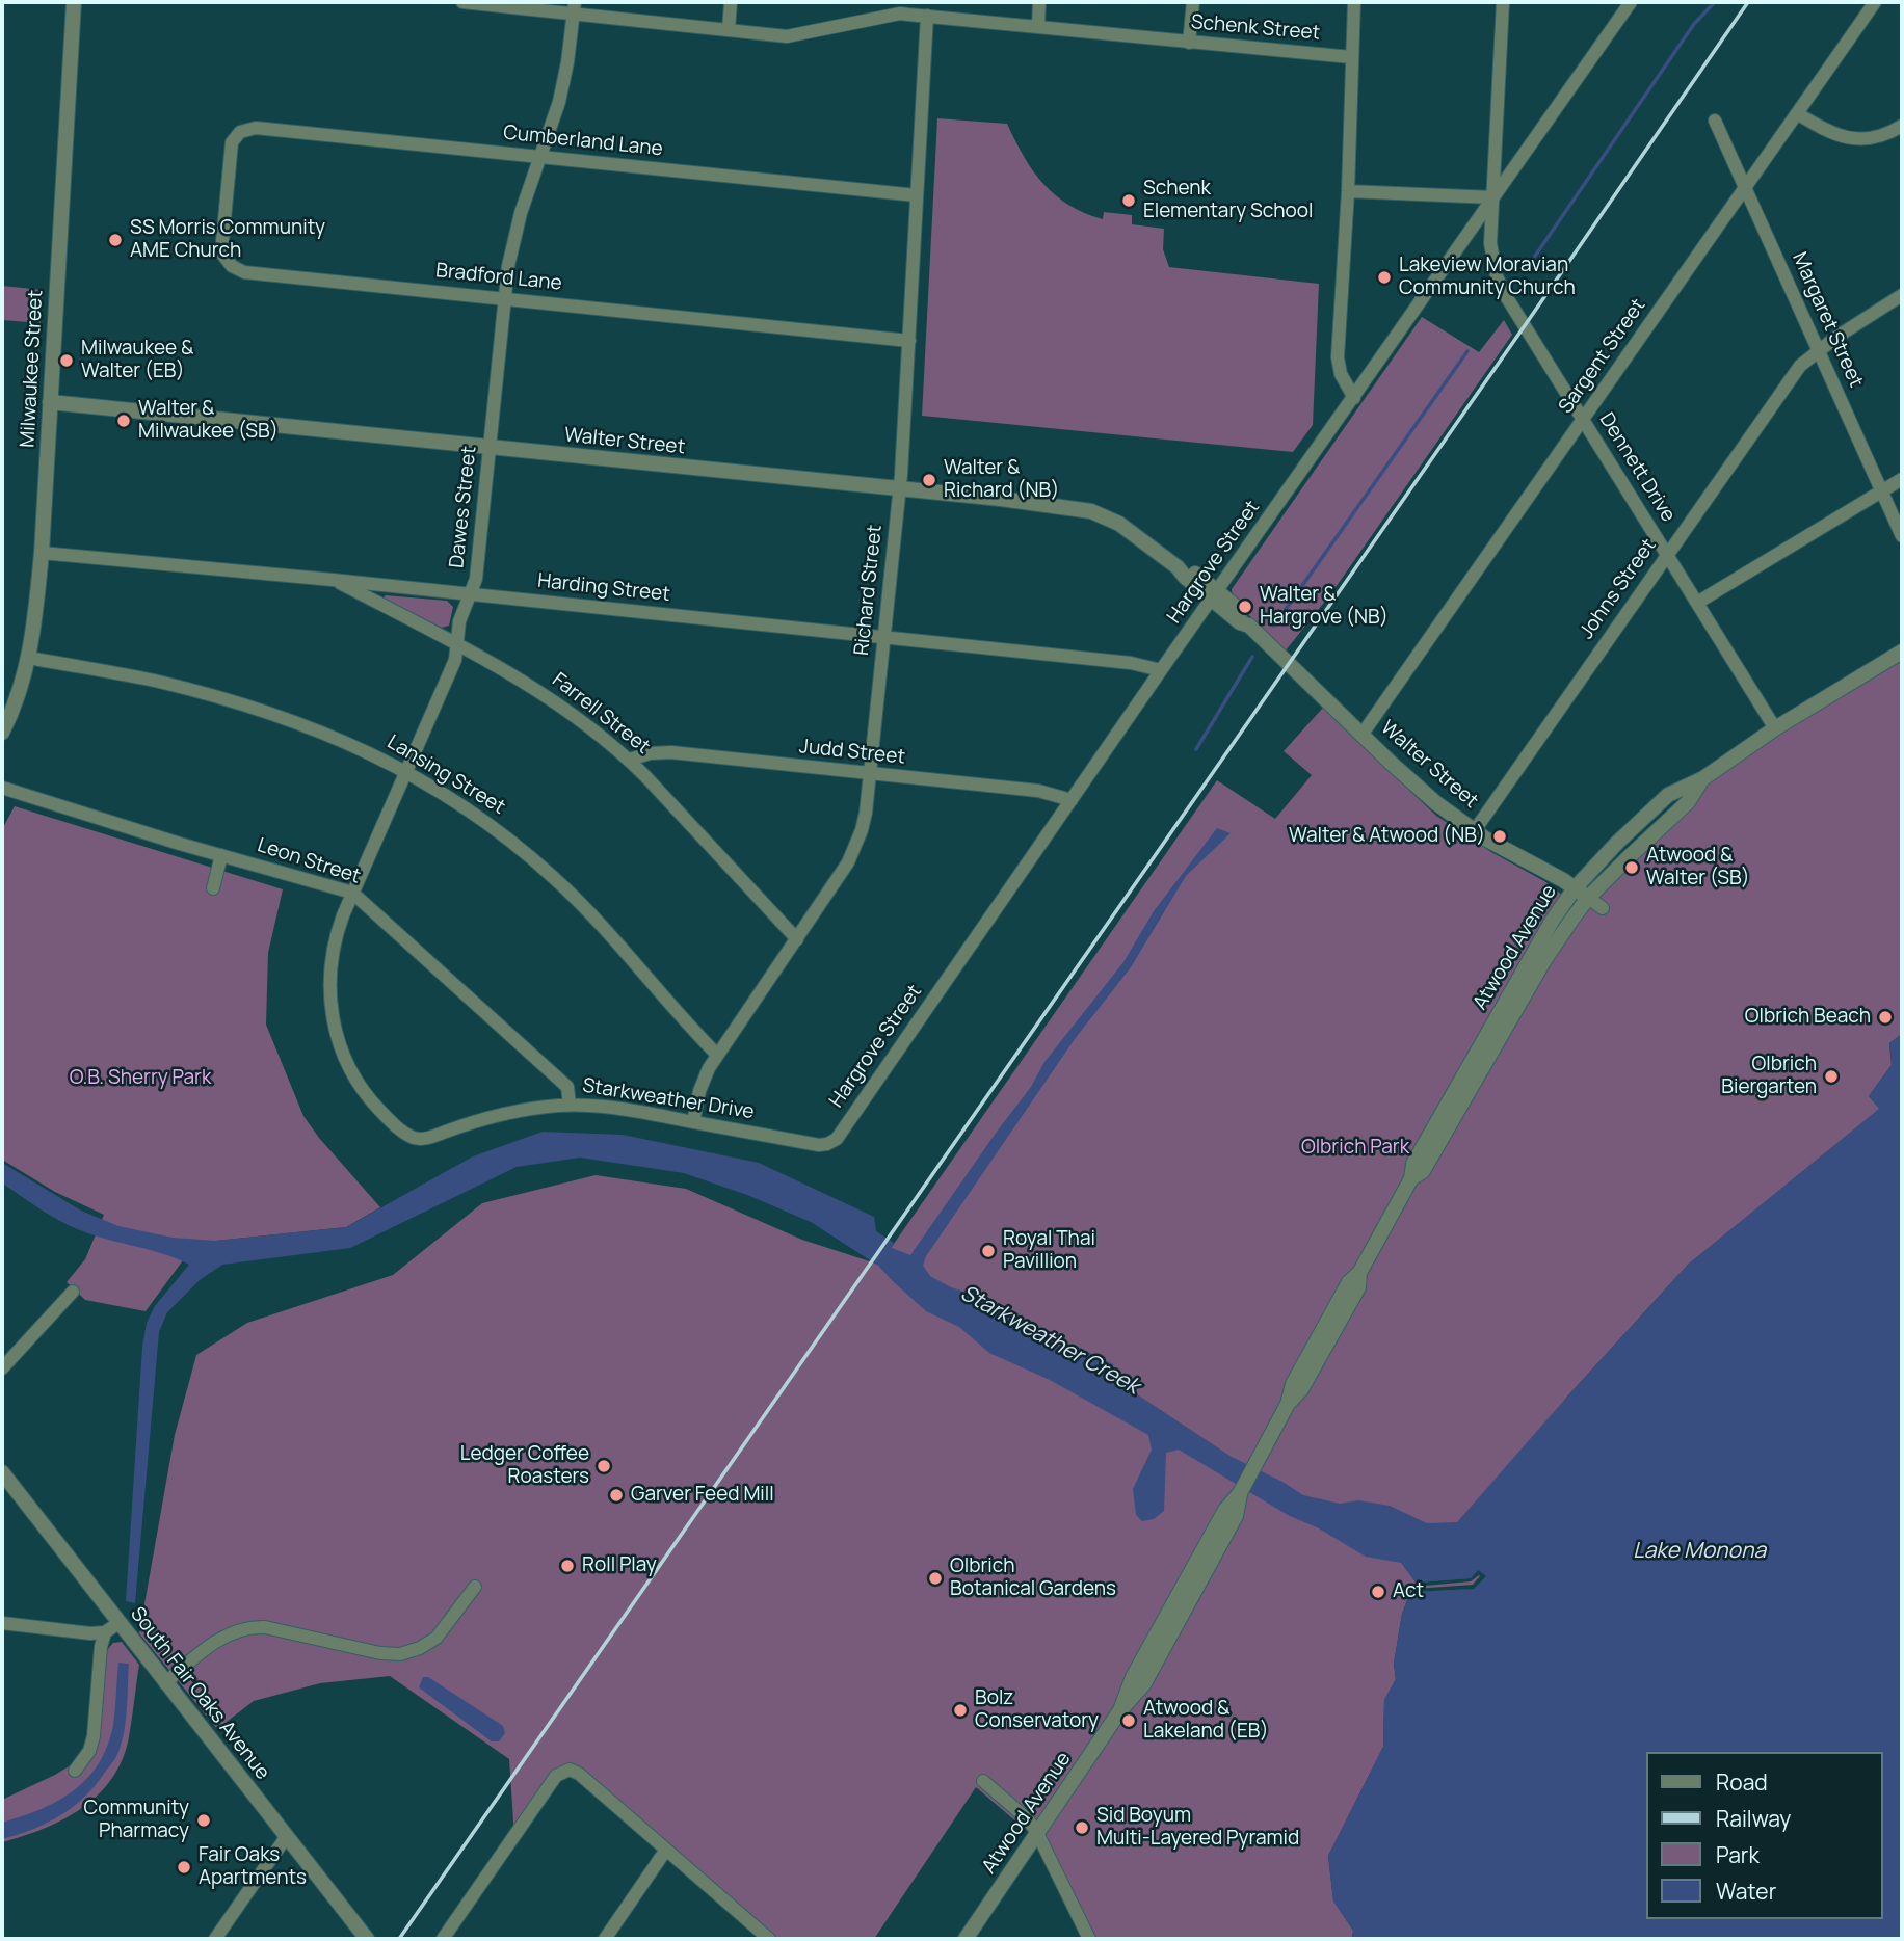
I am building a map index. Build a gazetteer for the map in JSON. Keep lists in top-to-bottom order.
{
  "streets": {
    "street": [
      "Schenk Street",
      "Cumberland Lane",
      "Bradford Lane",
      "Margaret Street",
      "Sargent Street",
      "Milwaukee Street",
      "Walter Street",
      "Dennett Drive",
      "Dawes Street",
      "Hargrove Street",
      "Harding Street",
      "Johns Street",
      "Richard Street",
      "Farrell Street",
      "Judd Street",
      "Lansing Street",
      "Leon Street",
      "Atwood Avenue",
      "Starkweather Drive",
      "South Fair Oaks Avenue"
    ]
  },
  "crossings": [
    ["Schenk Street", "Dawes Street"],
    ["Schenk Street", "Richard Street"],
    ["Cumberland Lane", "Bradford Lane"],
    ["Cumberland Lane", "Dawes Street"],
    ["Cumberland Lane", "Richard Street"],
    ["Bradford Lane", "Dawes Street"],
    ["Bradford Lane", "Richard Street"],
    ["Margaret Street", "Sargent Street"],
    ["Margaret Street", "Johns Street"],
    ["Sargent Street", "Walter Street"],
    ["Sargent Street", "Dennett Drive"],
    ["Milwaukee Street", "Walter Street"],
    ["Milwaukee Street", "Harding Street"],
    ["Milwaukee Street", "Lansing Street"],
    ["Walter Street", "Dawes Street"],
    ["Walter Street", "Hargrove Street"],
    ["Walter Street", "Johns Street"],
    ["Walter Street", "Richard Street"],
    ["Walter Street", "Atwood Avenue"],
    ["Dennett Drive", "Hargrove Street"],
    ["Dennett Drive", "Johns Street"],
    ["Dennett Drive", "Atwood Avenue"],
    ["Dawes Street", "Harding Street"],
    ["Dawes Street", "Farrell Street"],
    ["Dawes Street", "Lansing Street"],
    ["Dawes Street", "Leon Street"],
    ["Dawes Street", "Starkweather Drive"],
    ["Hargrove Street", "Harding Street"],
    ["Hargrove Street", "Judd Street"],
    ["Hargrove Street", "Starkweather Drive"],
    ["Harding Street", "Richard Street"],
    ["Harding Street", "Farrell Street"],
    ["Richard Street", "Farrell Street"],
    ["Richard Street", "Judd Street"],
    ["Richard Street", "Lansing Street"],
    ["Richard Street", "Starkweather Drive"],
    ["Farrell Street", "Judd Street"],
    ["Leon Street", "Starkweather Drive"]
  ],
  "water": ["Starkweather Creek", "Lake Monona"],
  "parks": ["O.B. Sherry Park", "Olbrich Park"],
  "places": [
    "Schenk Elementary School",
    "SS Morris Community AME Church",
    "Lakeview Moravian Community Church",
    "Milwaukee & Walter (EB)",
    "Walter & Milwaukee (SB)",
    "Walter & Richard (NB)",
    "Walter & Hargrove (NB)",
    "Walter & Atwood (NB)",
    "Atwood & Walter (SB)",
    "Olbrich Beach",
    "Olbrich Biergarten",
    "Royal Thai Pavillion",
    "Ledger Coffee Roasters",
    "Garver Feed Mill",
    "Roll Play",
    "Olbrich Botanical Gardens",
    "Act",
    "Bolz Conservatory",
    "Atwood & Lakeland (EB)",
    "Community Pharmacy",
    "Sid Boyum Multi-Layered Pyramid",
    "Fair Oaks Apartments"
  ],
  "legend": [
    "Road",
    "Railway",
    "Park",
    "Water"
  ]
}
